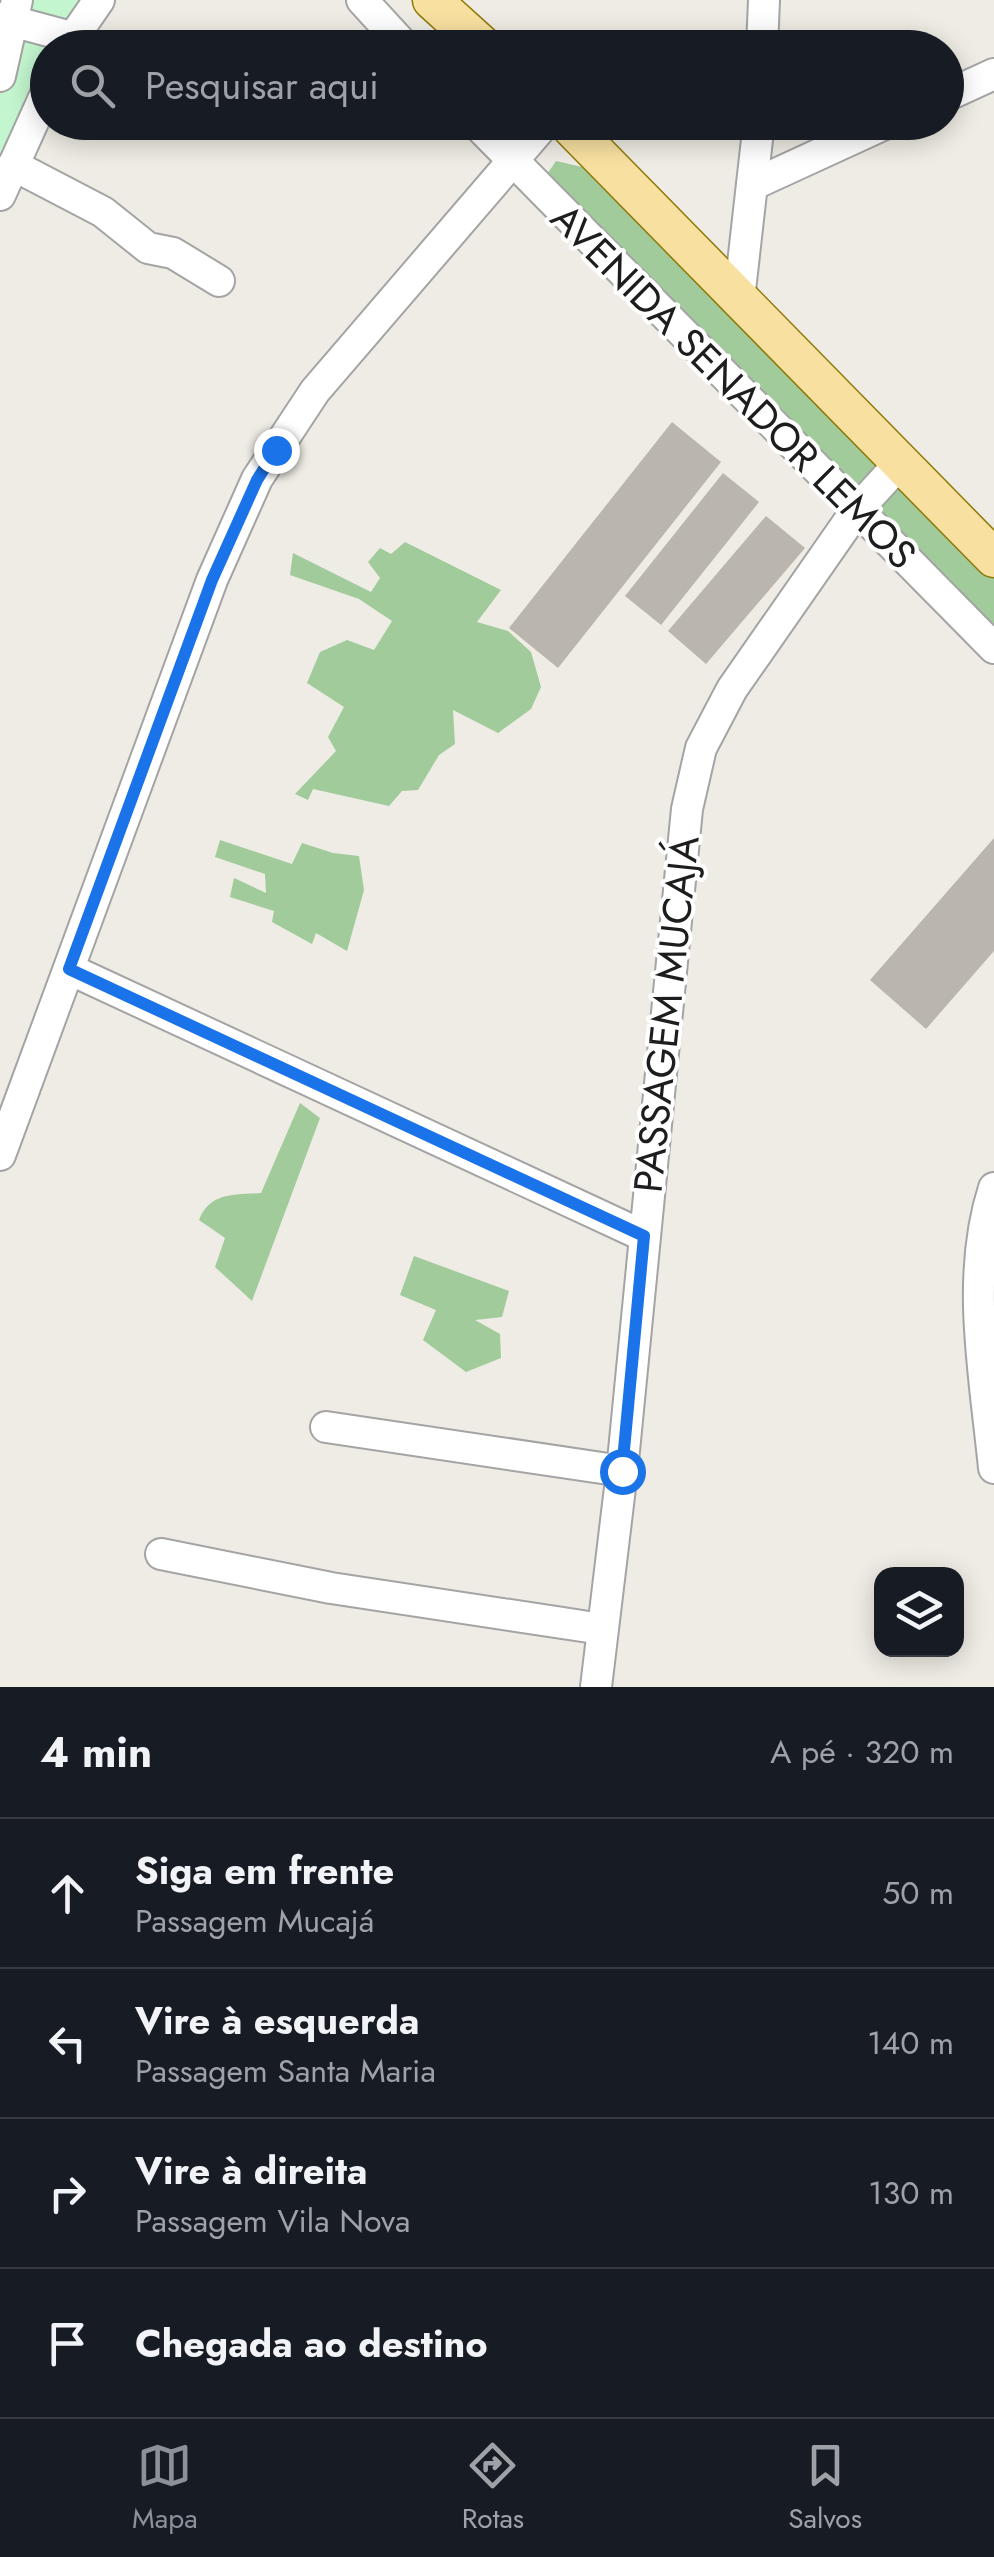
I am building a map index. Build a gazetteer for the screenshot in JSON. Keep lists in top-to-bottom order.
{
  "streets": {
    "main road": ["AVENIDA SENADOR LEMOS"],
    "street": ["PASSAGEM MUCAJÁ"]
  },
  "crossings": [
    ["AVENIDA SENADOR LEMOS", "PASSAGEM MUCAJÁ"]
  ],
  "page": {
    "search": "Pesquisar aqui",
    "heading": ["4 min", "A pé · 320 m"],
    "list": [
      ["Siga em frente", "Passagem Mucajá", "50 m"],
      ["Vire à esquerda", "Passagem Santa Maria", "140 m"],
      ["Vire à direita", "Passagem Vila Nova", "130 m"],
      "Chegada ao destino"
    ],
    "nav": ["Mapa", "Rotas", "Salvos"]
  }
}
